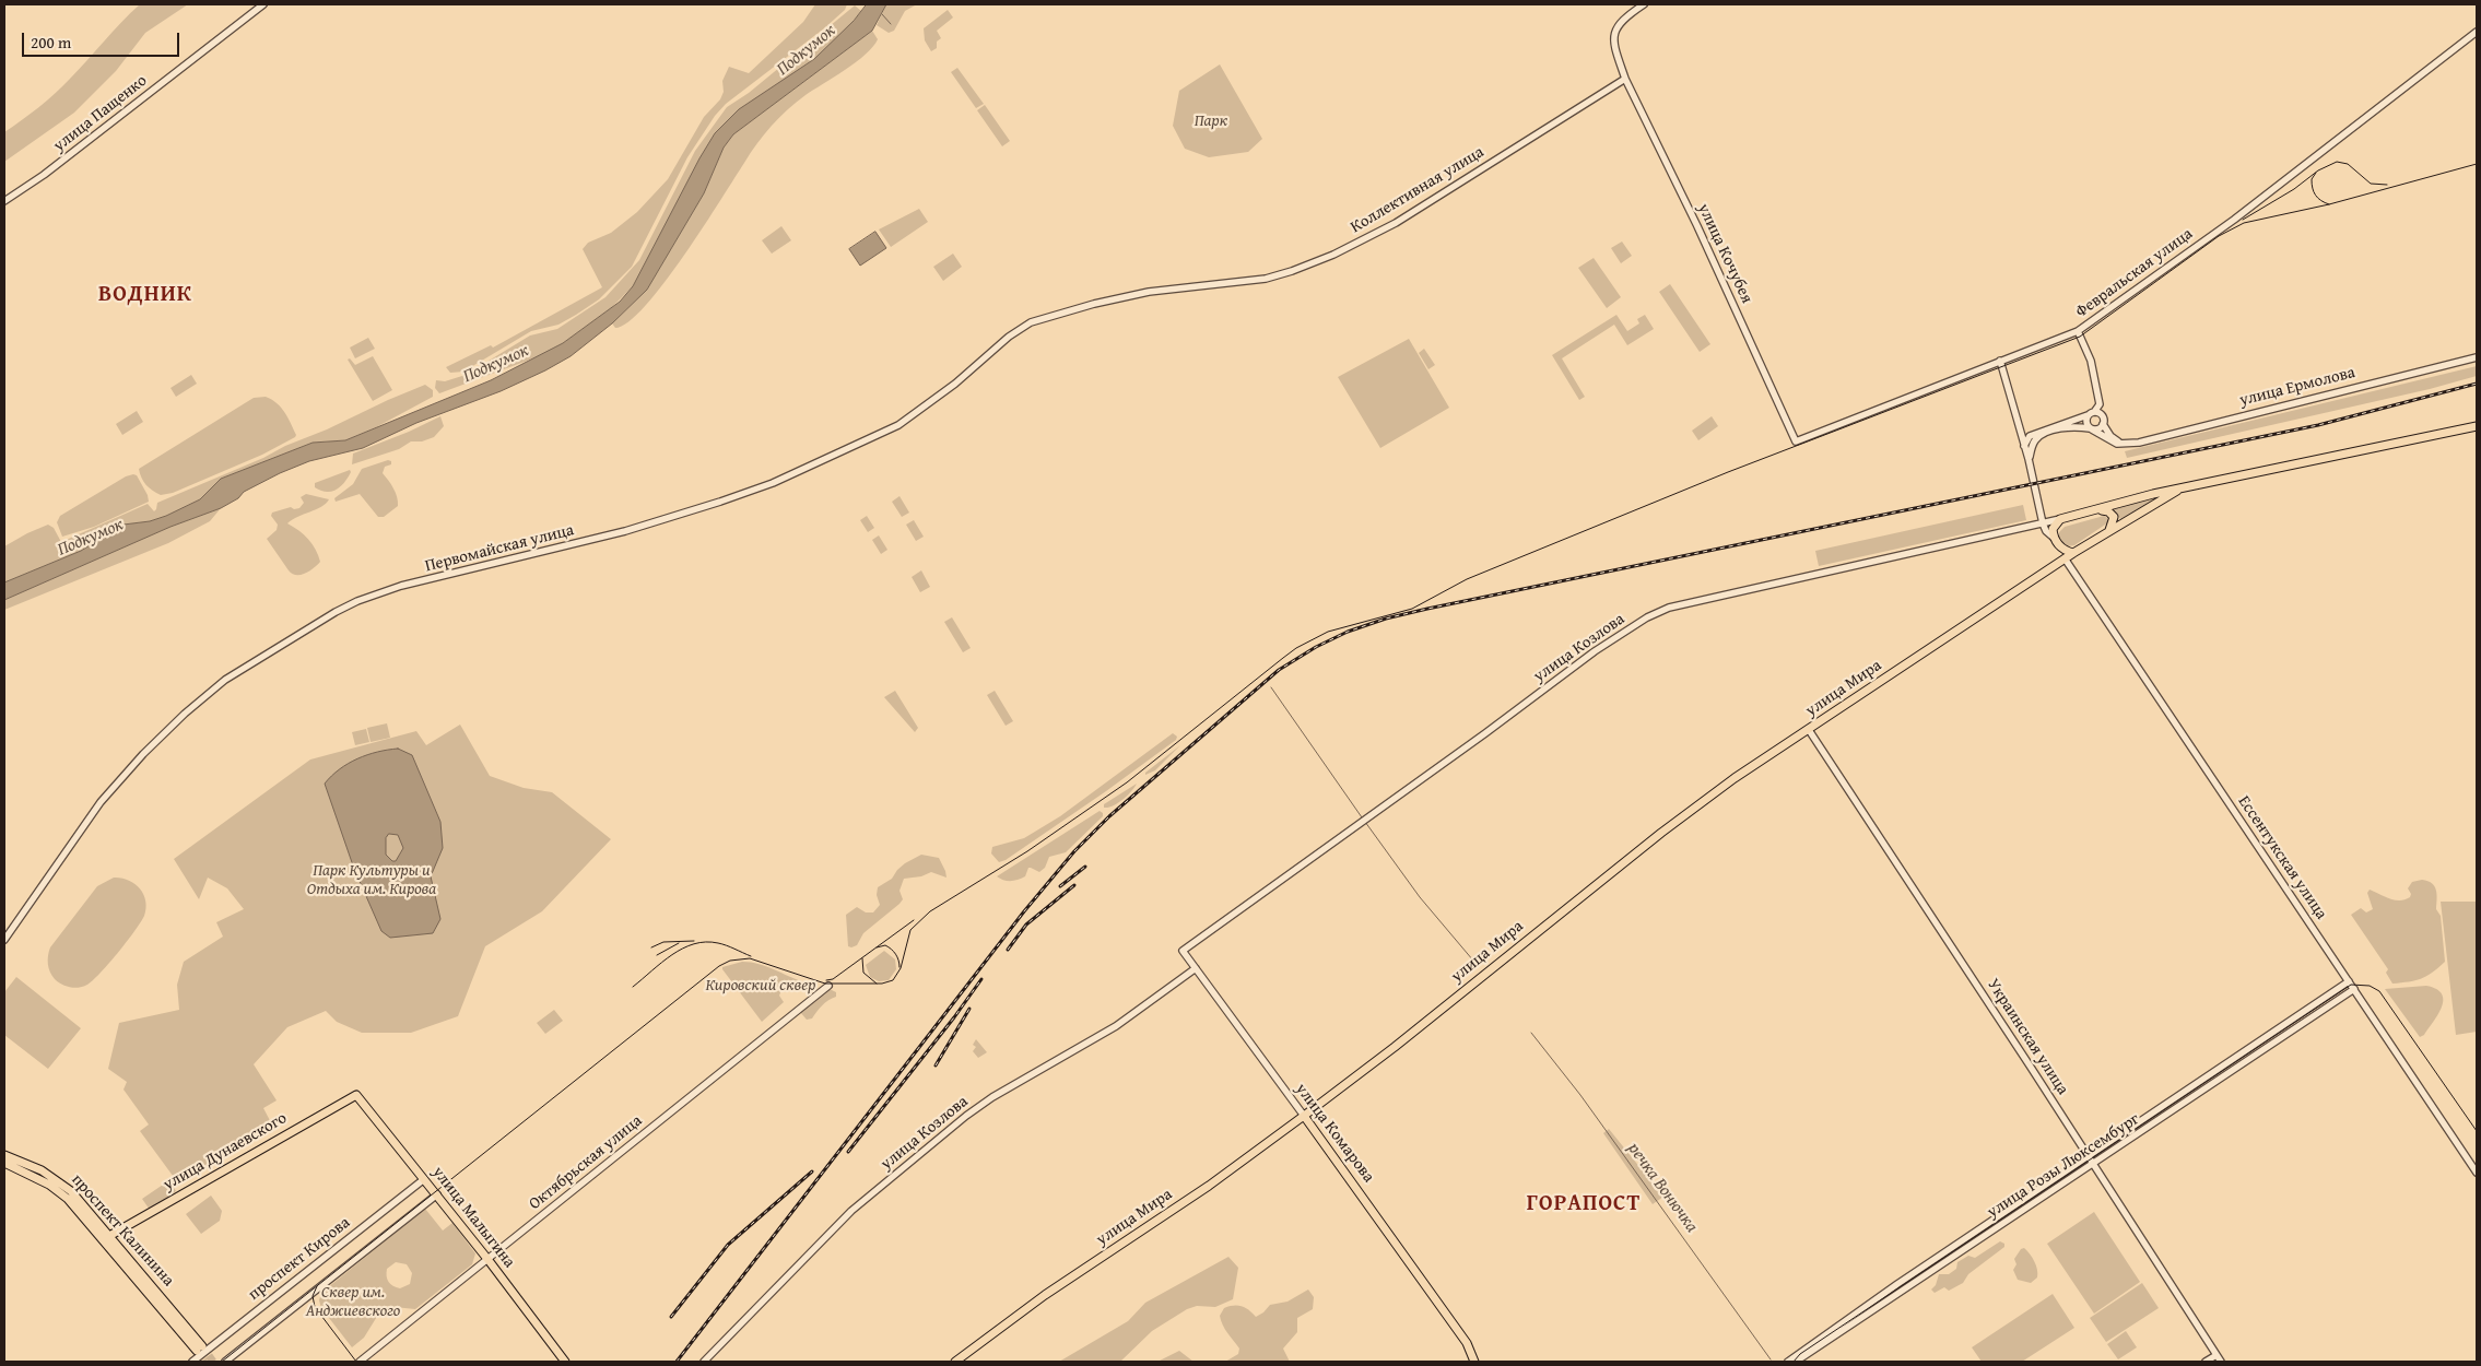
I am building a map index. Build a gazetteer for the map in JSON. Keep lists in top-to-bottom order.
{
  "streets": {
    "main road": [
      "улица Мира",
      "улица Комарова",
      "улица Дунаевского",
      "улица Малыгина",
      "проспект Калинина"
    ],
    "street": [
      "улица Пащенко",
      "Коллективная улица",
      "улица Кочубея",
      "Февральская улица",
      "улица Ермолова",
      "Первомайская улица",
      "улица Козлова",
      "Ессентукская улица",
      "Украинская улица",
      "Октябрьская улица",
      "улица Розы Люксембург",
      "проспект Кирова"
    ]
  },
  "crossings": [
    ["Коллективная улица", "улица Кочубея"],
    ["Коллективная улица", "Первомайская улица"],
    ["улица Кочубея", "Февральская улица"],
    ["улица Козлова", "улица Мира"],
    ["улица Козлова", "улица Комарова"],
    ["улица Мира", "Ессентукская улица"],
    ["улица Мира", "Украинская улица"],
    ["улица Мира", "улица Комарова"],
    ["Ессентукская улица", "улица Розы Люксембург"],
    ["Украинская улица", "улица Розы Люксембург"],
    ["улица Дунаевского", "улица Малыгина"],
    ["улица Дунаевского", "проспект Калинина"],
    ["Октябрьская улица", "улица Малыгина"],
    ["улица Малыгина", "проспект Кирова"]
  ],
  "districts": ["ВОДНИК", "ГОРАПОСТ"],
  "water": ["Подкумок", "речка Вонючка"],
  "parks": [
    "Парк",
    "Парк Культуры и Отдыха им. Кирова",
    "Кировский сквер",
    "Сквер им. Анджиевского"
  ],
  "scale_bar": "200 m"
}
